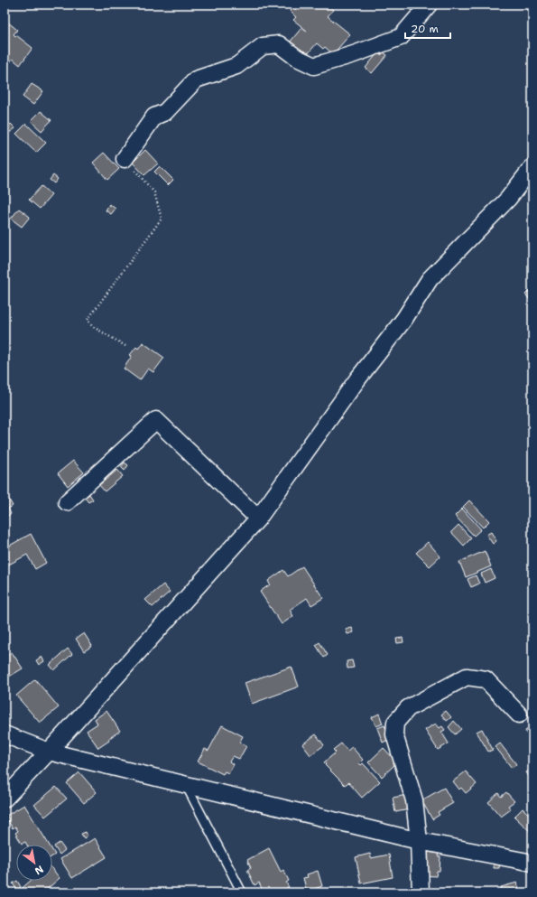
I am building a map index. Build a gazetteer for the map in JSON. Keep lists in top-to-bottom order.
{
  "scale_bar": "20 m",
  "north": "bottom right"
}
